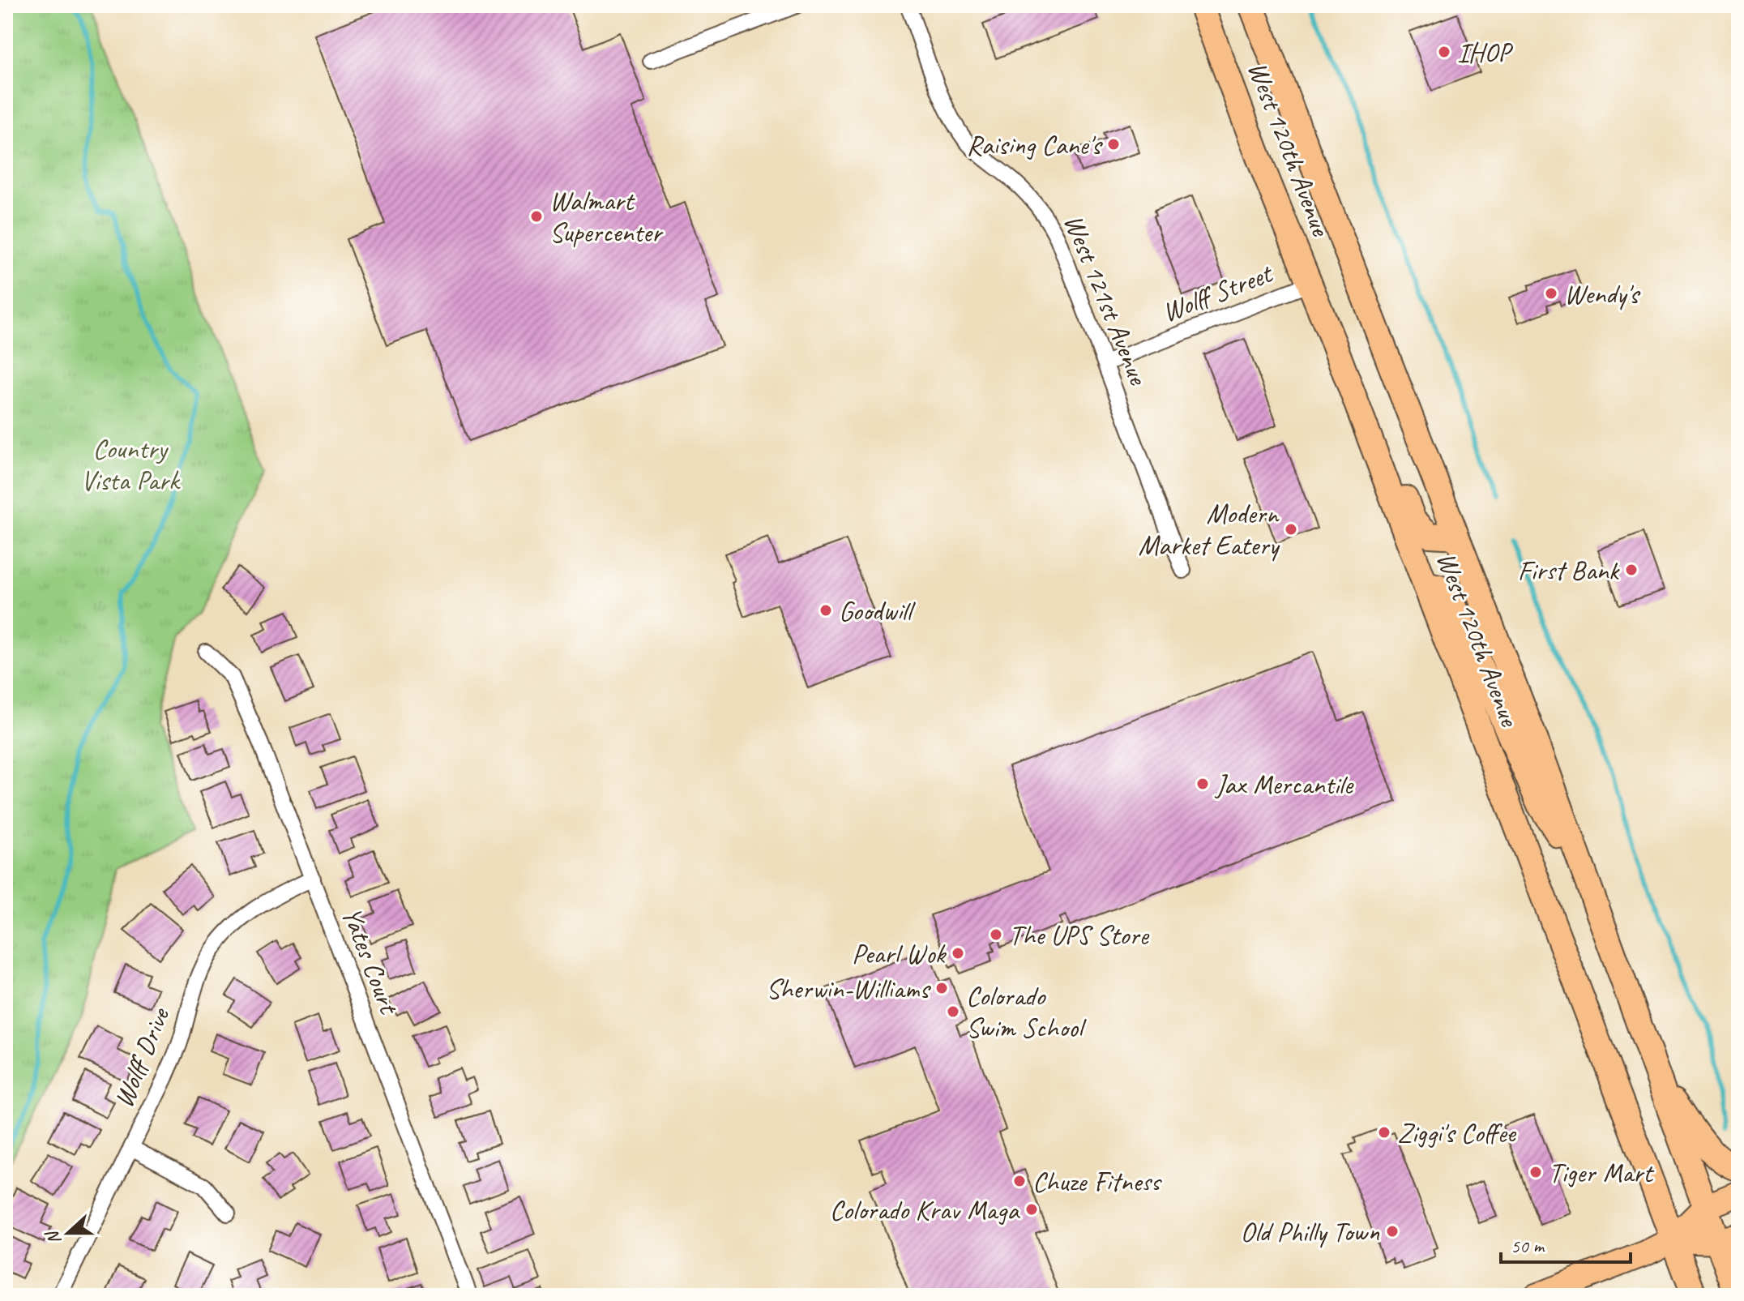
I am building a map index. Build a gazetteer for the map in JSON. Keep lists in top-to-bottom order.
{
  "streets": {
    "main road": ["West 120th Avenue"],
    "street": [
      "Wolff Street",
      "West 121st Avenue",
      "Yates Court",
      "Wolff Drive"
    ]
  },
  "crossings": [
    ["West 120th Avenue", "Wolff Street"],
    ["Wolff Street", "West 121st Avenue"],
    ["Yates Court", "Wolff Drive"]
  ],
  "parks": ["Country Vista Park"],
  "places": [
    "IHOP",
    "Raising Cane's",
    "Walmart Supercenter",
    "Wendy's",
    "Modern Market Eatery",
    "First Bank",
    "Goodwill",
    "Jax Mercantile",
    "The UPS Store",
    "Pearl Wok",
    "Sherwin-Williams",
    "Colorado Swim School",
    "Ziggi's Coffee",
    "Tiger Mart",
    "Chuze Fitness",
    "Colorado Krav Maga",
    "Old Philly Town"
  ],
  "scale_bar": "50 m",
  "north": "left"
}
